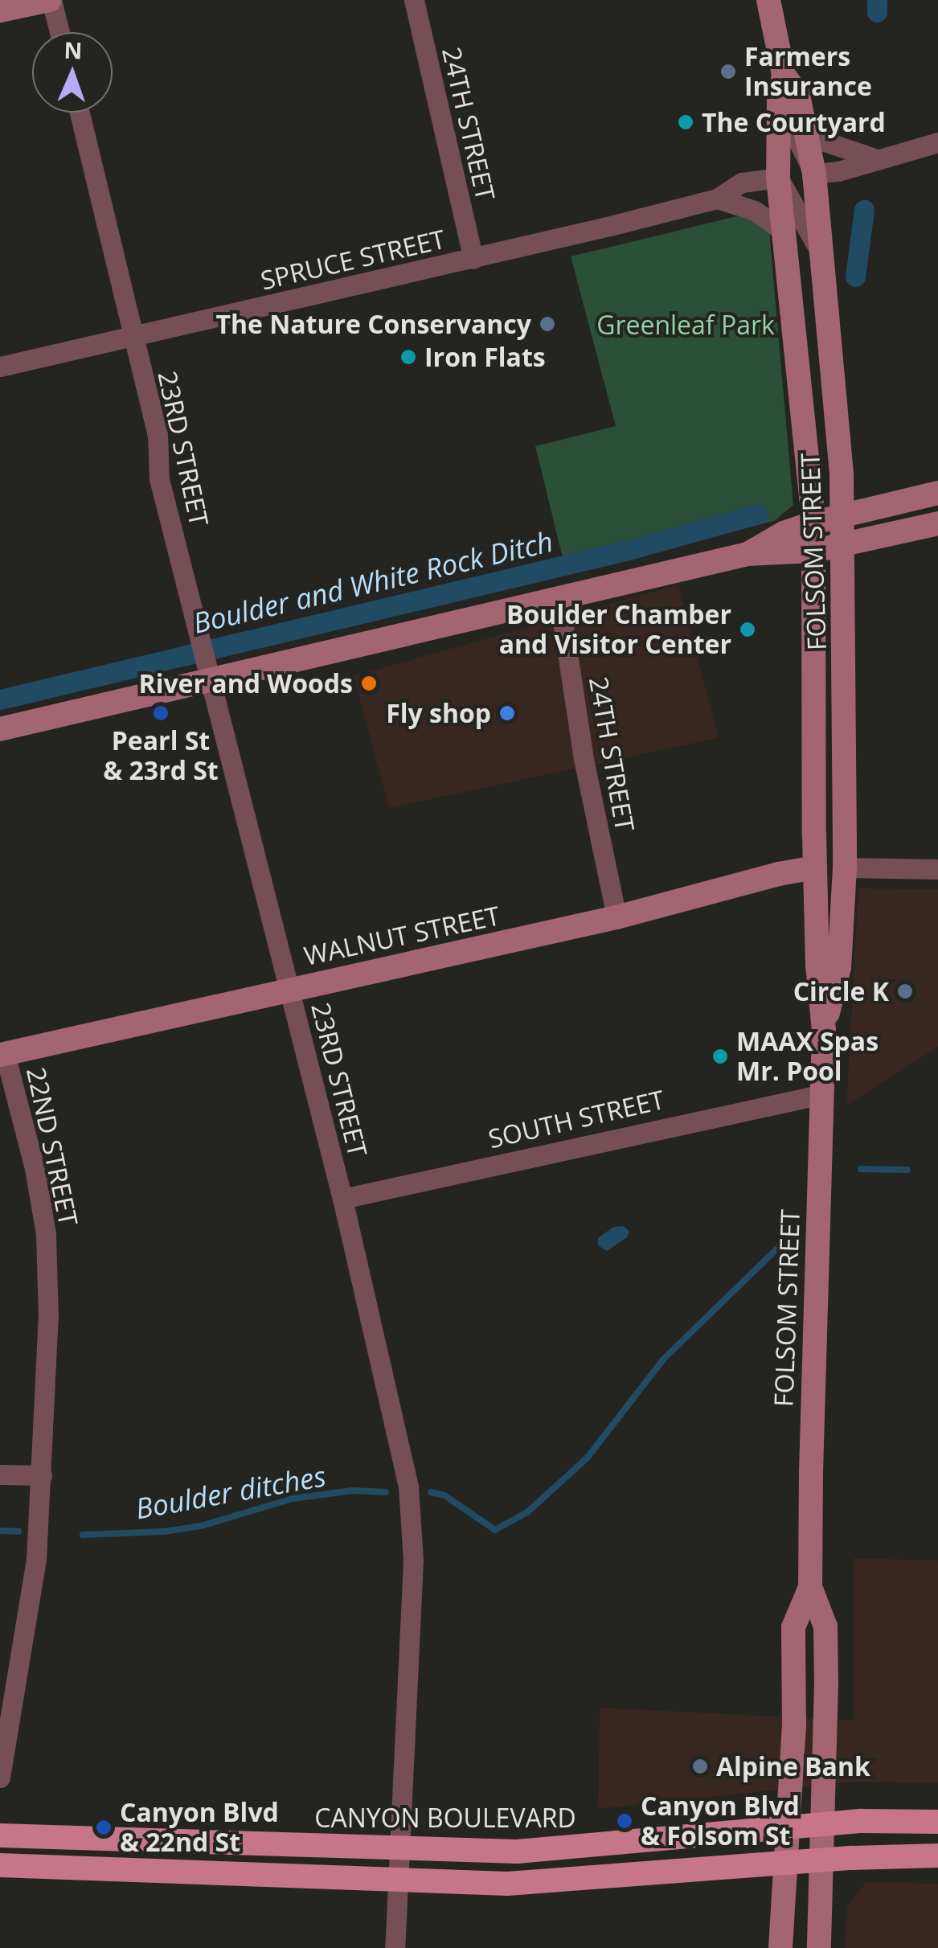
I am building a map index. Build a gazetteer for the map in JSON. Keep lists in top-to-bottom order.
{
  "streets": {
    "main road": ["FOLSOM STREET", "WALNUT STREET", "CANYON BOULEVARD"],
    "street": [
      "24TH STREET",
      "SPRUCE STREET",
      "23RD STREET",
      "SOUTH STREET",
      "22ND STREET"
    ]
  },
  "crossings": [
    ["24TH STREET", "SPRUCE STREET"],
    ["24TH STREET", "WALNUT STREET"],
    ["SPRUCE STREET", "23RD STREET"],
    ["SPRUCE STREET", "FOLSOM STREET"],
    ["23RD STREET", "WALNUT STREET"],
    ["23RD STREET", "SOUTH STREET"],
    ["23RD STREET", "CANYON BOULEVARD"],
    ["FOLSOM STREET", "WALNUT STREET"],
    ["FOLSOM STREET", "SOUTH STREET"],
    ["FOLSOM STREET", "CANYON BOULEVARD"],
    ["WALNUT STREET", "22ND STREET"]
  ],
  "water": ["Boulder and White Rock Ditch", "Boulder ditches"],
  "parks": ["Greenleaf Park"],
  "places": [
    "Farmers Insurance",
    "The Courtyard",
    "The Nature Conservancy",
    "Iron Flats",
    "Boulder Chamber and Visitor Center",
    "River and Woods",
    "Pearl St & 23rd St",
    "Fly shop",
    "Circle K",
    "MAAX Spas Mr. Pool",
    "Alpine Bank",
    "Canyon Blvd & Folsom St",
    "Canyon Blvd & 22nd St"
  ],
  "north": "top"
}
